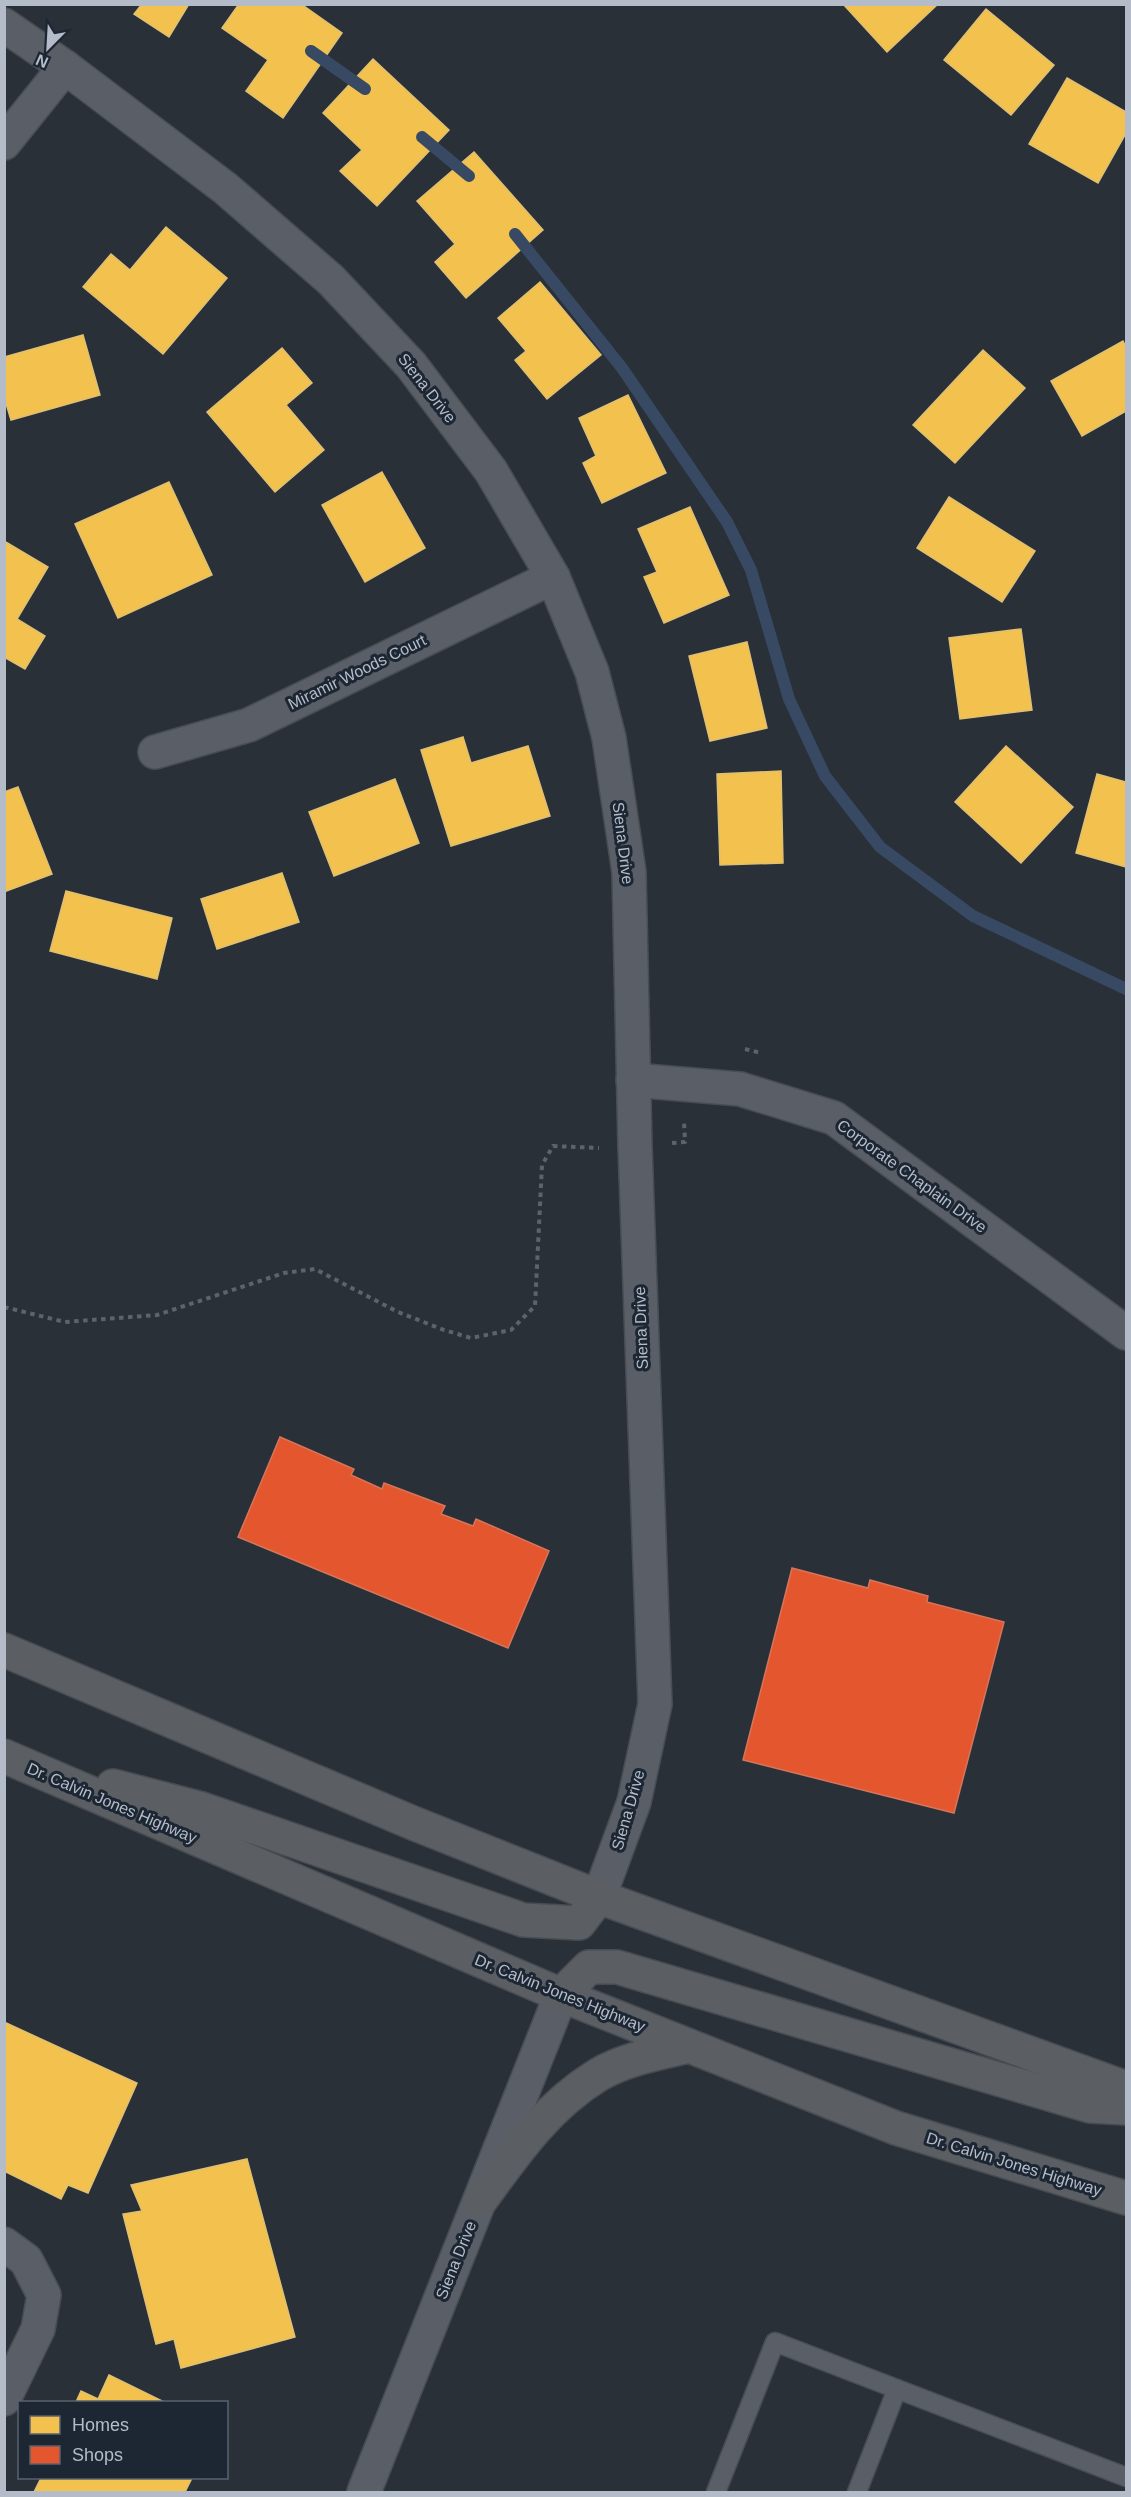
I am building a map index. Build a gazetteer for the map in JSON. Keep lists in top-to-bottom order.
{
  "streets": {
    "highway": ["Dr. Calvin Jones Highway"],
    "street": ["Siena Drive", "Miramir Woods Court", "Corporate Chaplain Drive"]
  },
  "crossings": [
    ["Siena Drive", "Miramir Woods Court"],
    ["Siena Drive", "Corporate Chaplain Drive"],
    ["Siena Drive", "Dr. Calvin Jones Highway"]
  ],
  "legend": ["Homes", "Shops"],
  "north": "bottom left"
}
